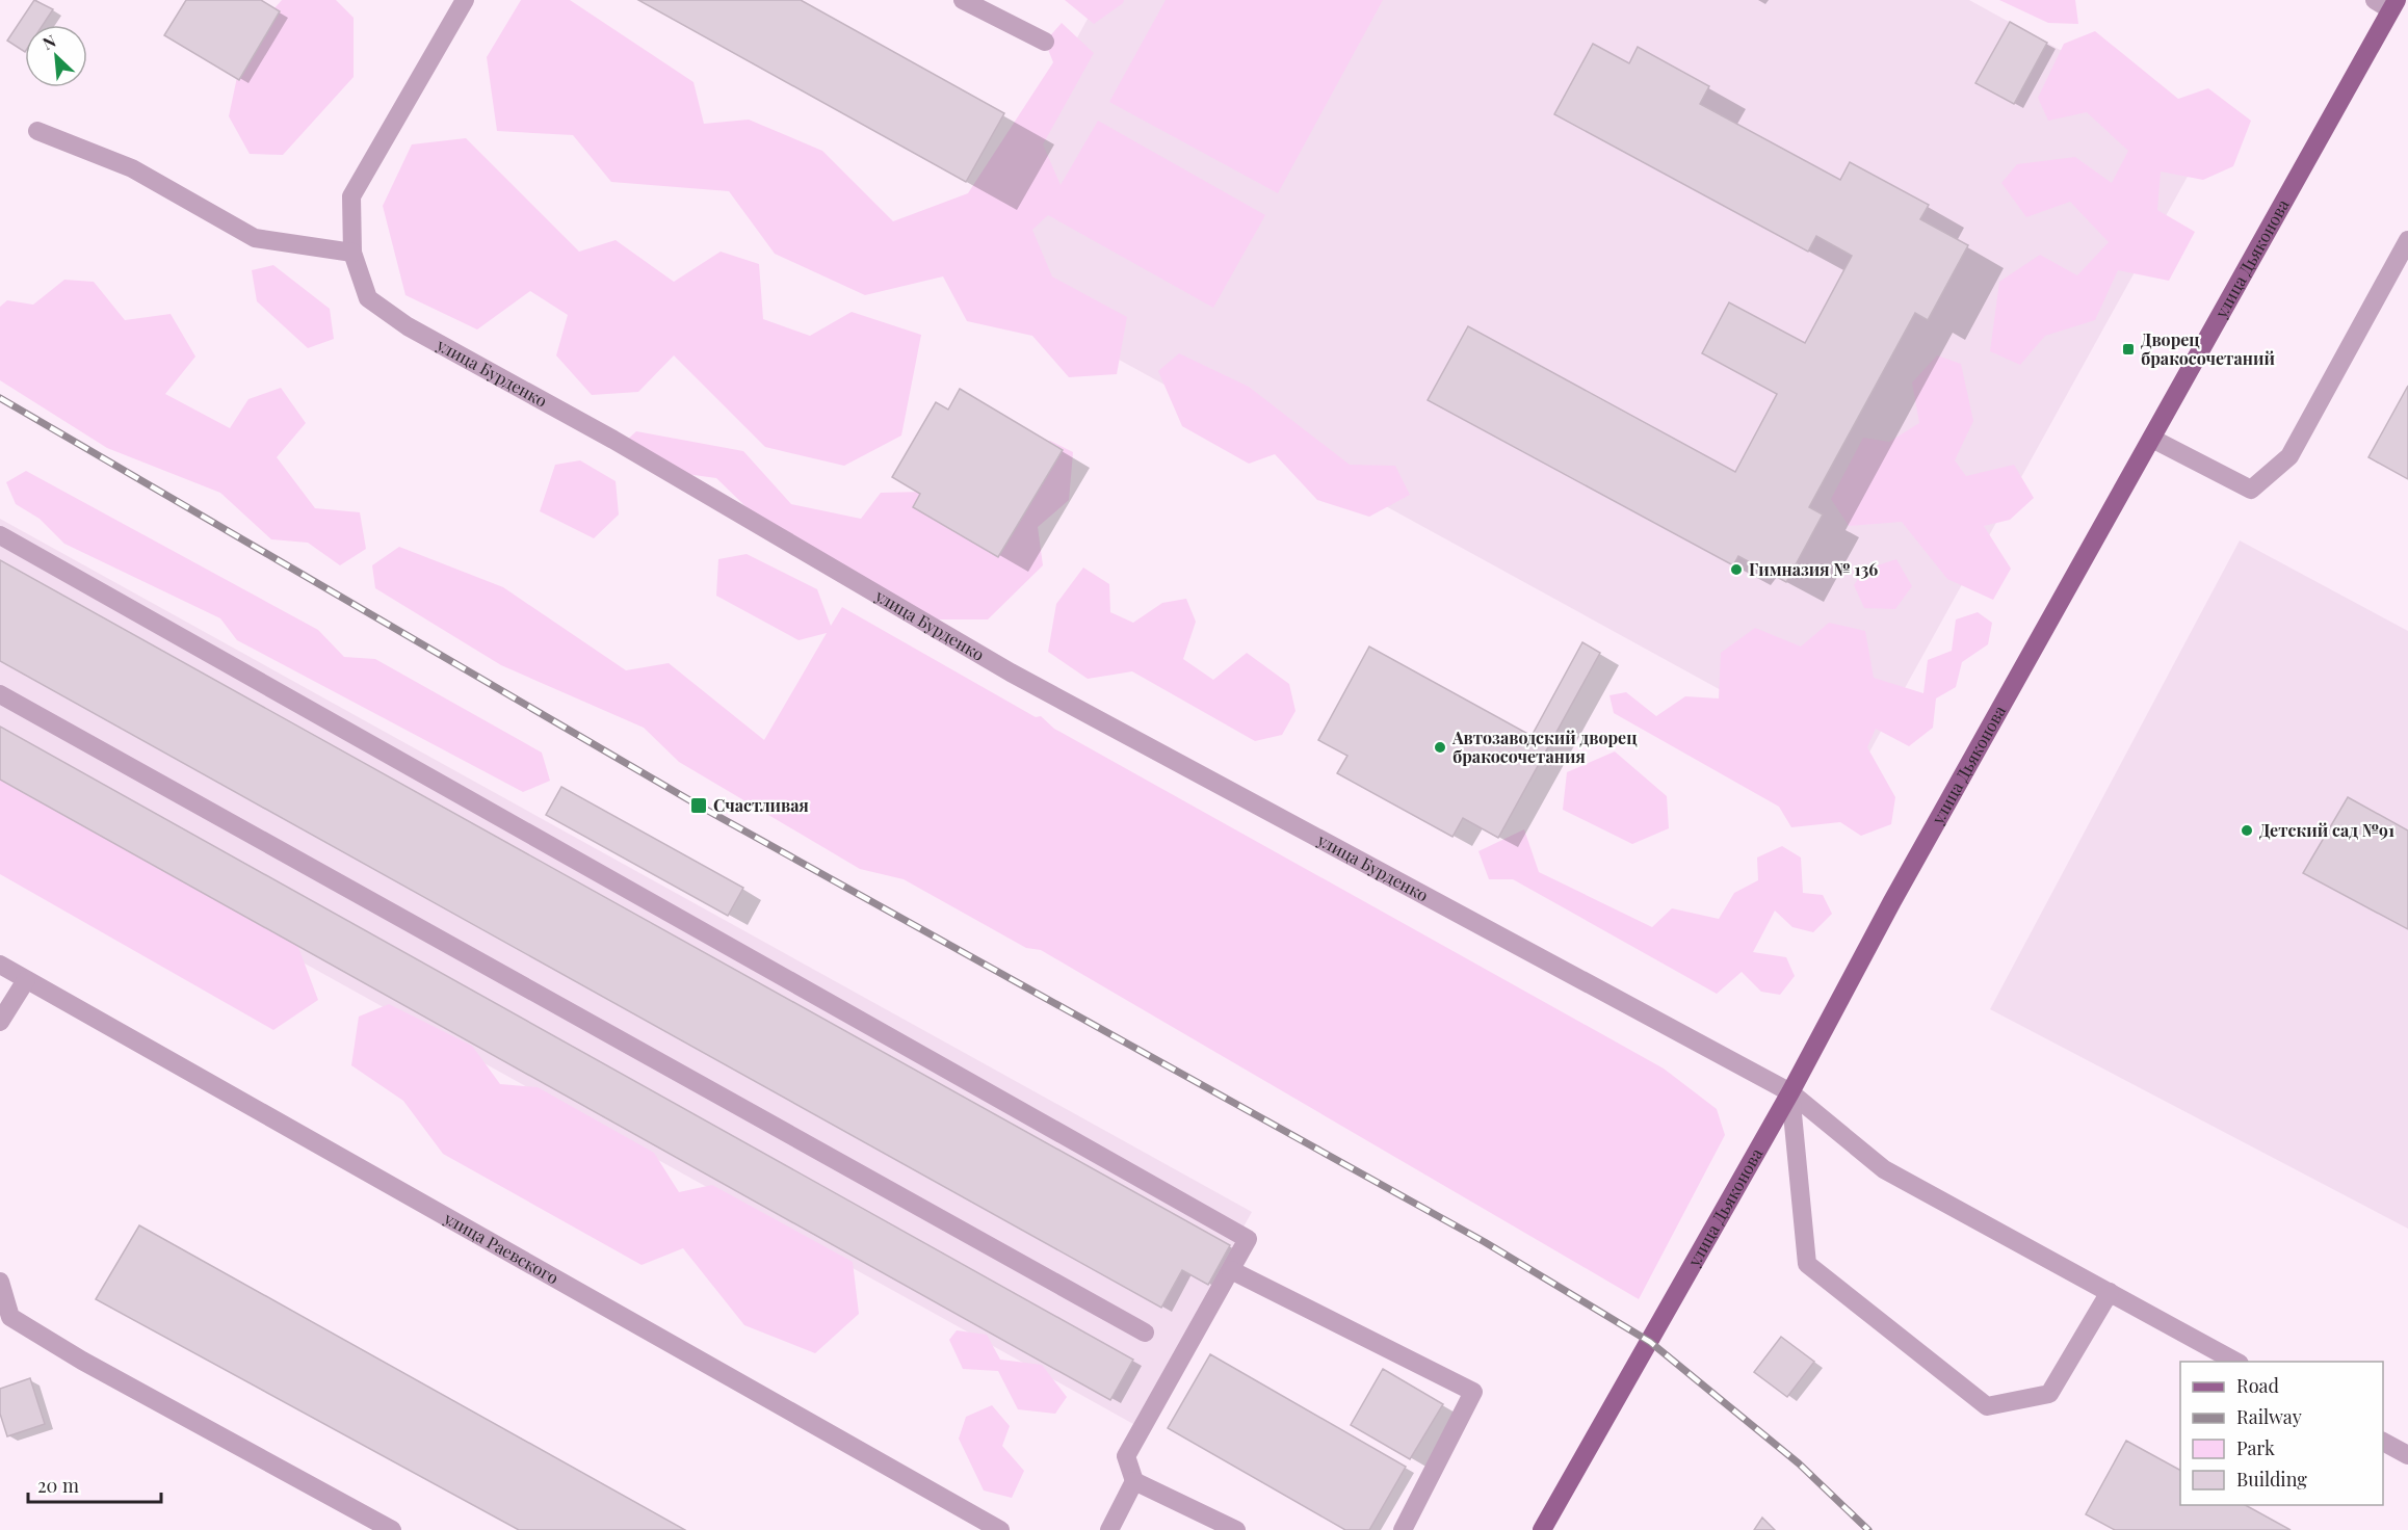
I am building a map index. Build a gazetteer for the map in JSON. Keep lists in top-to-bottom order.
{
  "streets": {
    "main road": ["улица Дьяконова"],
    "street": ["улица Бурденко", "улица Раевского"]
  },
  "crossings": [
    ["улица Дьяконова", "улица Бурденко"]
  ],
  "places": {
    "transit": ["Дворец бракосочетаний", "Счастливая"],
    "other": ["Гимназия № 136", "Автозаводский дворец бракосочетания", "Детский сад №91"]
  },
  "legend": [
    "Road",
    "Railway",
    "Park",
    "Building"
  ],
  "scale_bar": "20 m",
  "north": "top left"
}
